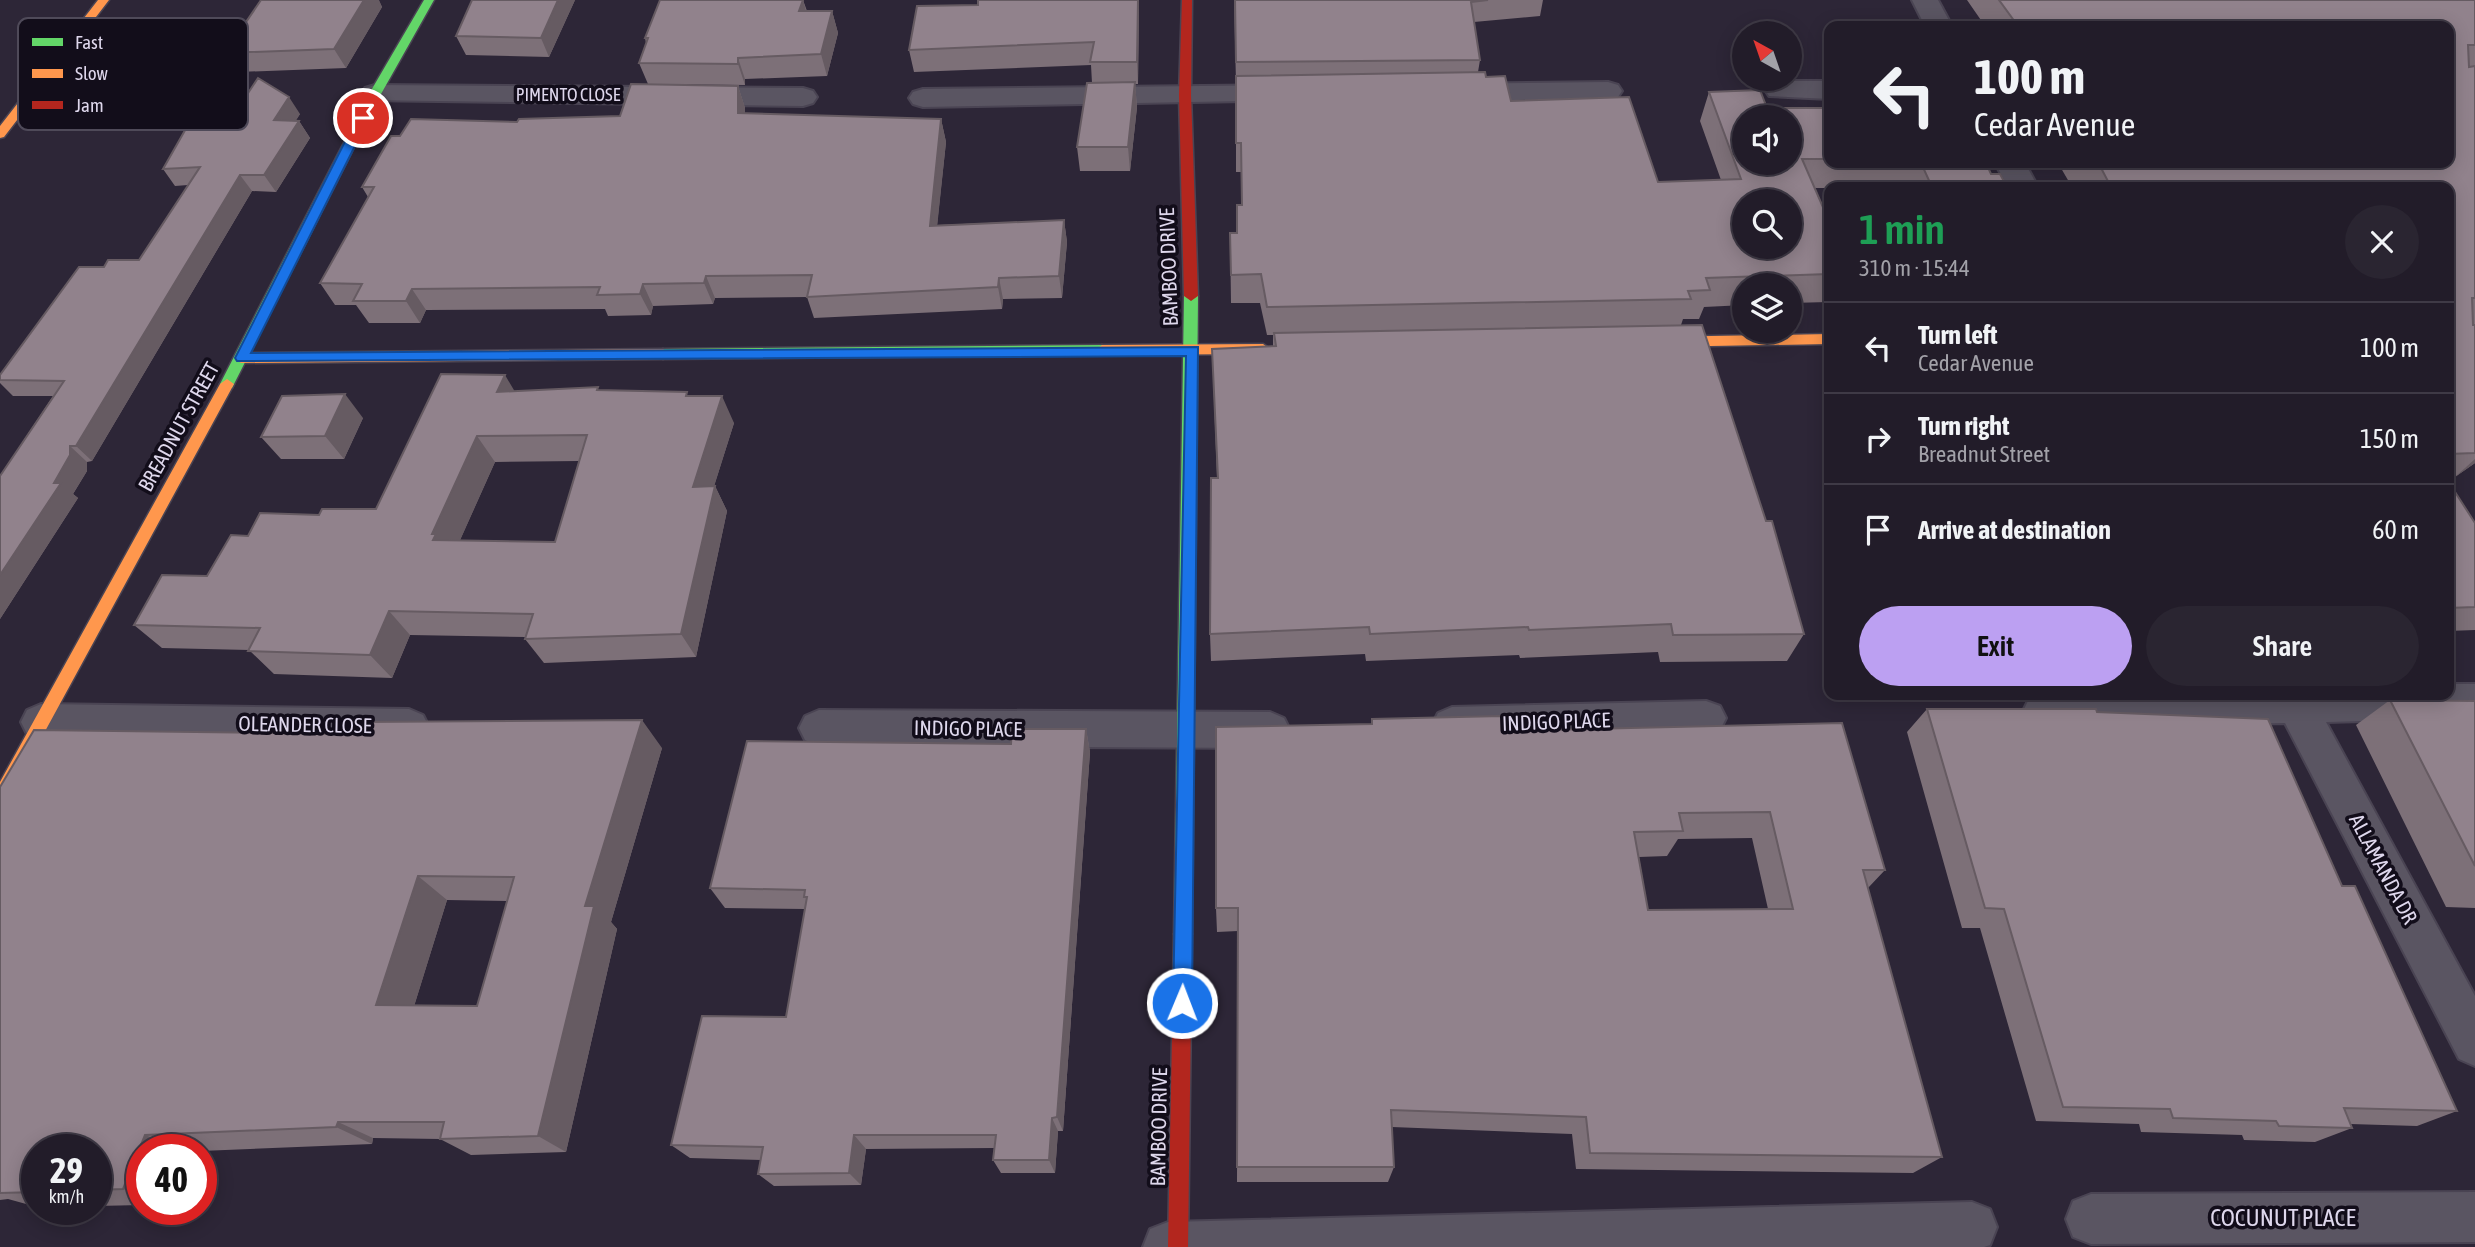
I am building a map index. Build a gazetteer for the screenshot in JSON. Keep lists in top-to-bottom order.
{
  "streets": {
    "street": [
      "PIMENTO CLOSE",
      "BAMBOO DRIVE",
      "BREADNUT STREET",
      "INDIGO PLACE",
      "OLEANDER CLOSE",
      "ALLAMANDA DR",
      "COCUNUT PLACE"
    ]
  },
  "crossings": [
    ["PIMENTO CLOSE", "BREADNUT STREET"],
    ["BAMBOO DRIVE", "INDIGO PLACE"],
    ["BREADNUT STREET", "OLEANDER CLOSE"]
  ],
  "legend": ["Fast", "Slow", "Jam"],
  "north": "top left",
  "page": {
    "turn": ["100 m", "Cedar Avenue"],
    "heading": ["1 min", "310 m · 15:44"],
    "list": [
      {
        "name": "Turn left",
        "note": "Cedar Avenue",
        "value": "100 m"
      },
      {
        "name": "Turn right",
        "note": "Breadnut Street",
        "value": "150 m"
      },
      {
        "name": "Arrive at destination",
        "value": "60 m"
      }
    ],
    "buttons": ["Exit", "Share"],
    "speed": "29 km/h",
    "limit": "40"
  }
}
